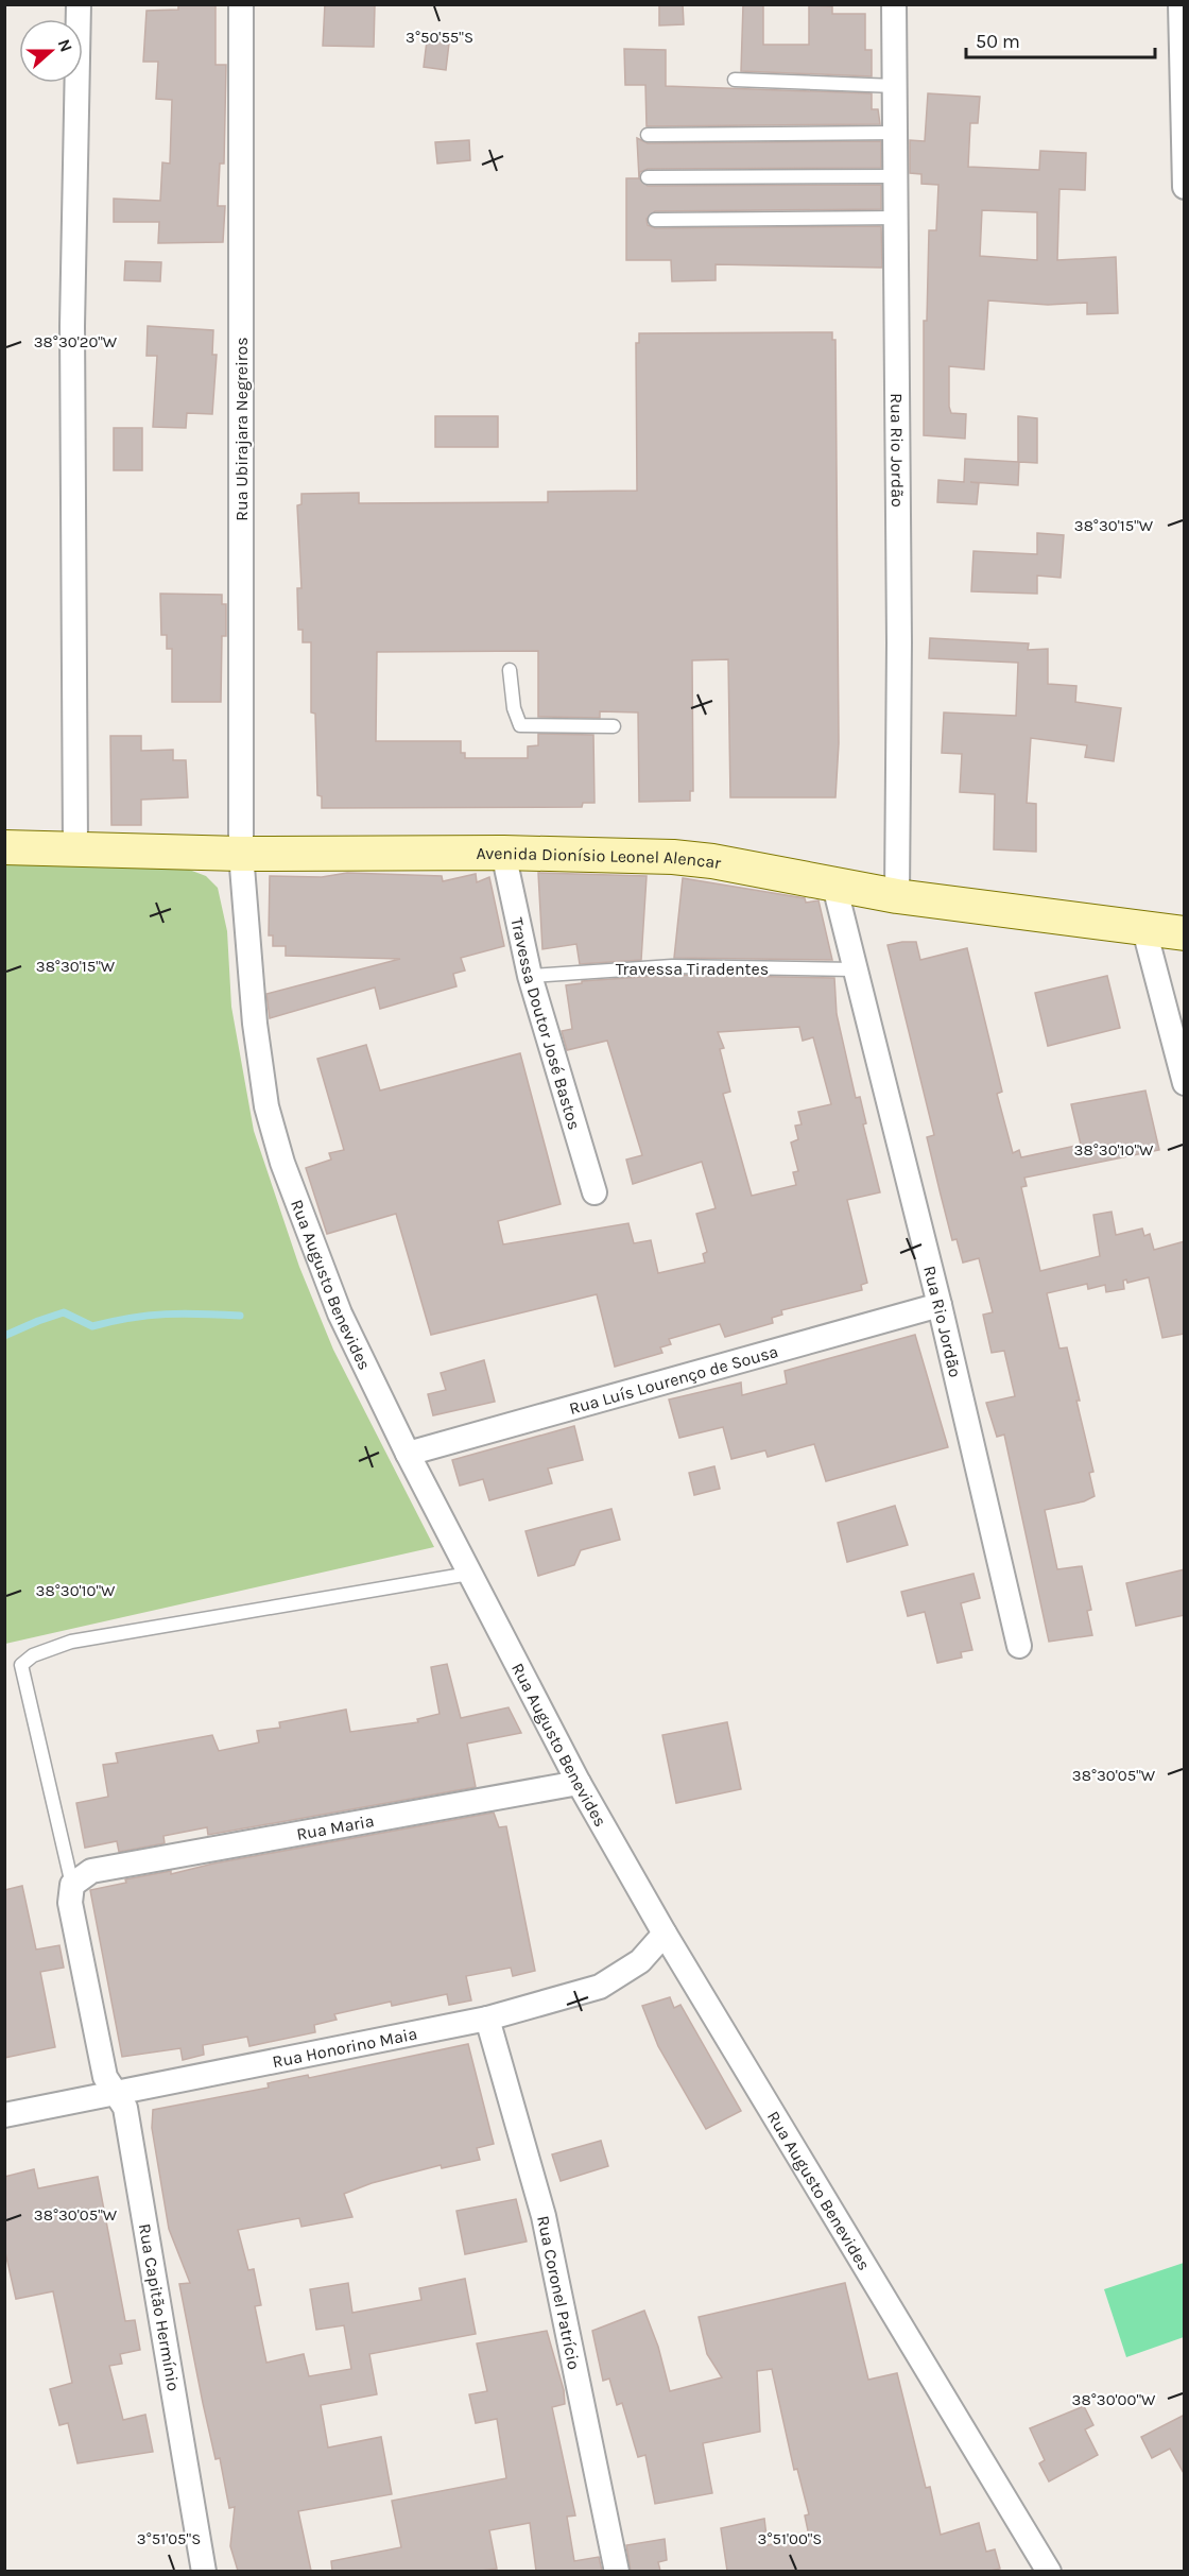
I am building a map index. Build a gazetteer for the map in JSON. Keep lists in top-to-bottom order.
{
  "streets": {
    "main road": ["Avenida Dionísio Leonel Alencar"],
    "street": [
      "Rua Ubirajara Negreiros",
      "Rua Rio Jordão",
      "Travessa Doutor José Bastos",
      "Rua Augusto Benevides",
      "Rua Luís Lourenço de Sousa",
      "Rua Maria",
      "Rua Honorino Maia",
      "Rua Coronel Patrício",
      "Rua Capitão Hermínio"
    ],
    "lane": ["Travessa Tiradentes"]
  },
  "crossings": [
    ["Rua Ubirajara Negreiros", "Avenida Dionísio Leonel Alencar"],
    ["Rua Ubirajara Negreiros", "Rua Augusto Benevides"],
    ["Rua Rio Jordão", "Avenida Dionísio Leonel Alencar"],
    ["Rua Rio Jordão", "Travessa Tiradentes"],
    ["Rua Rio Jordão", "Rua Luís Lourenço de Sousa"],
    ["Avenida Dionísio Leonel Alencar", "Travessa Doutor José Bastos"],
    ["Avenida Dionísio Leonel Alencar", "Rua Augusto Benevides"],
    ["Travessa Tiradentes", "Travessa Doutor José Bastos"],
    ["Rua Augusto Benevides", "Rua Luís Lourenço de Sousa"],
    ["Rua Augusto Benevides", "Rua Maria"],
    ["Rua Augusto Benevides", "Rua Honorino Maia"],
    ["Rua Maria", "Rua Capitão Hermínio"],
    ["Rua Honorino Maia", "Rua Coronel Patrício"],
    ["Rua Honorino Maia", "Rua Capitão Hermínio"]
  ],
  "scale_bar": "50 m",
  "north": "right",
  "coordinates": [
    "3°50'55\"S",
    "38°30'20\"W",
    "38°30'15\"W",
    "38°30'10\"W",
    "38°30'05\"W",
    "38°30'00\"W",
    "3°51'05\"S",
    "3°51'00\"S"
  ]
}
